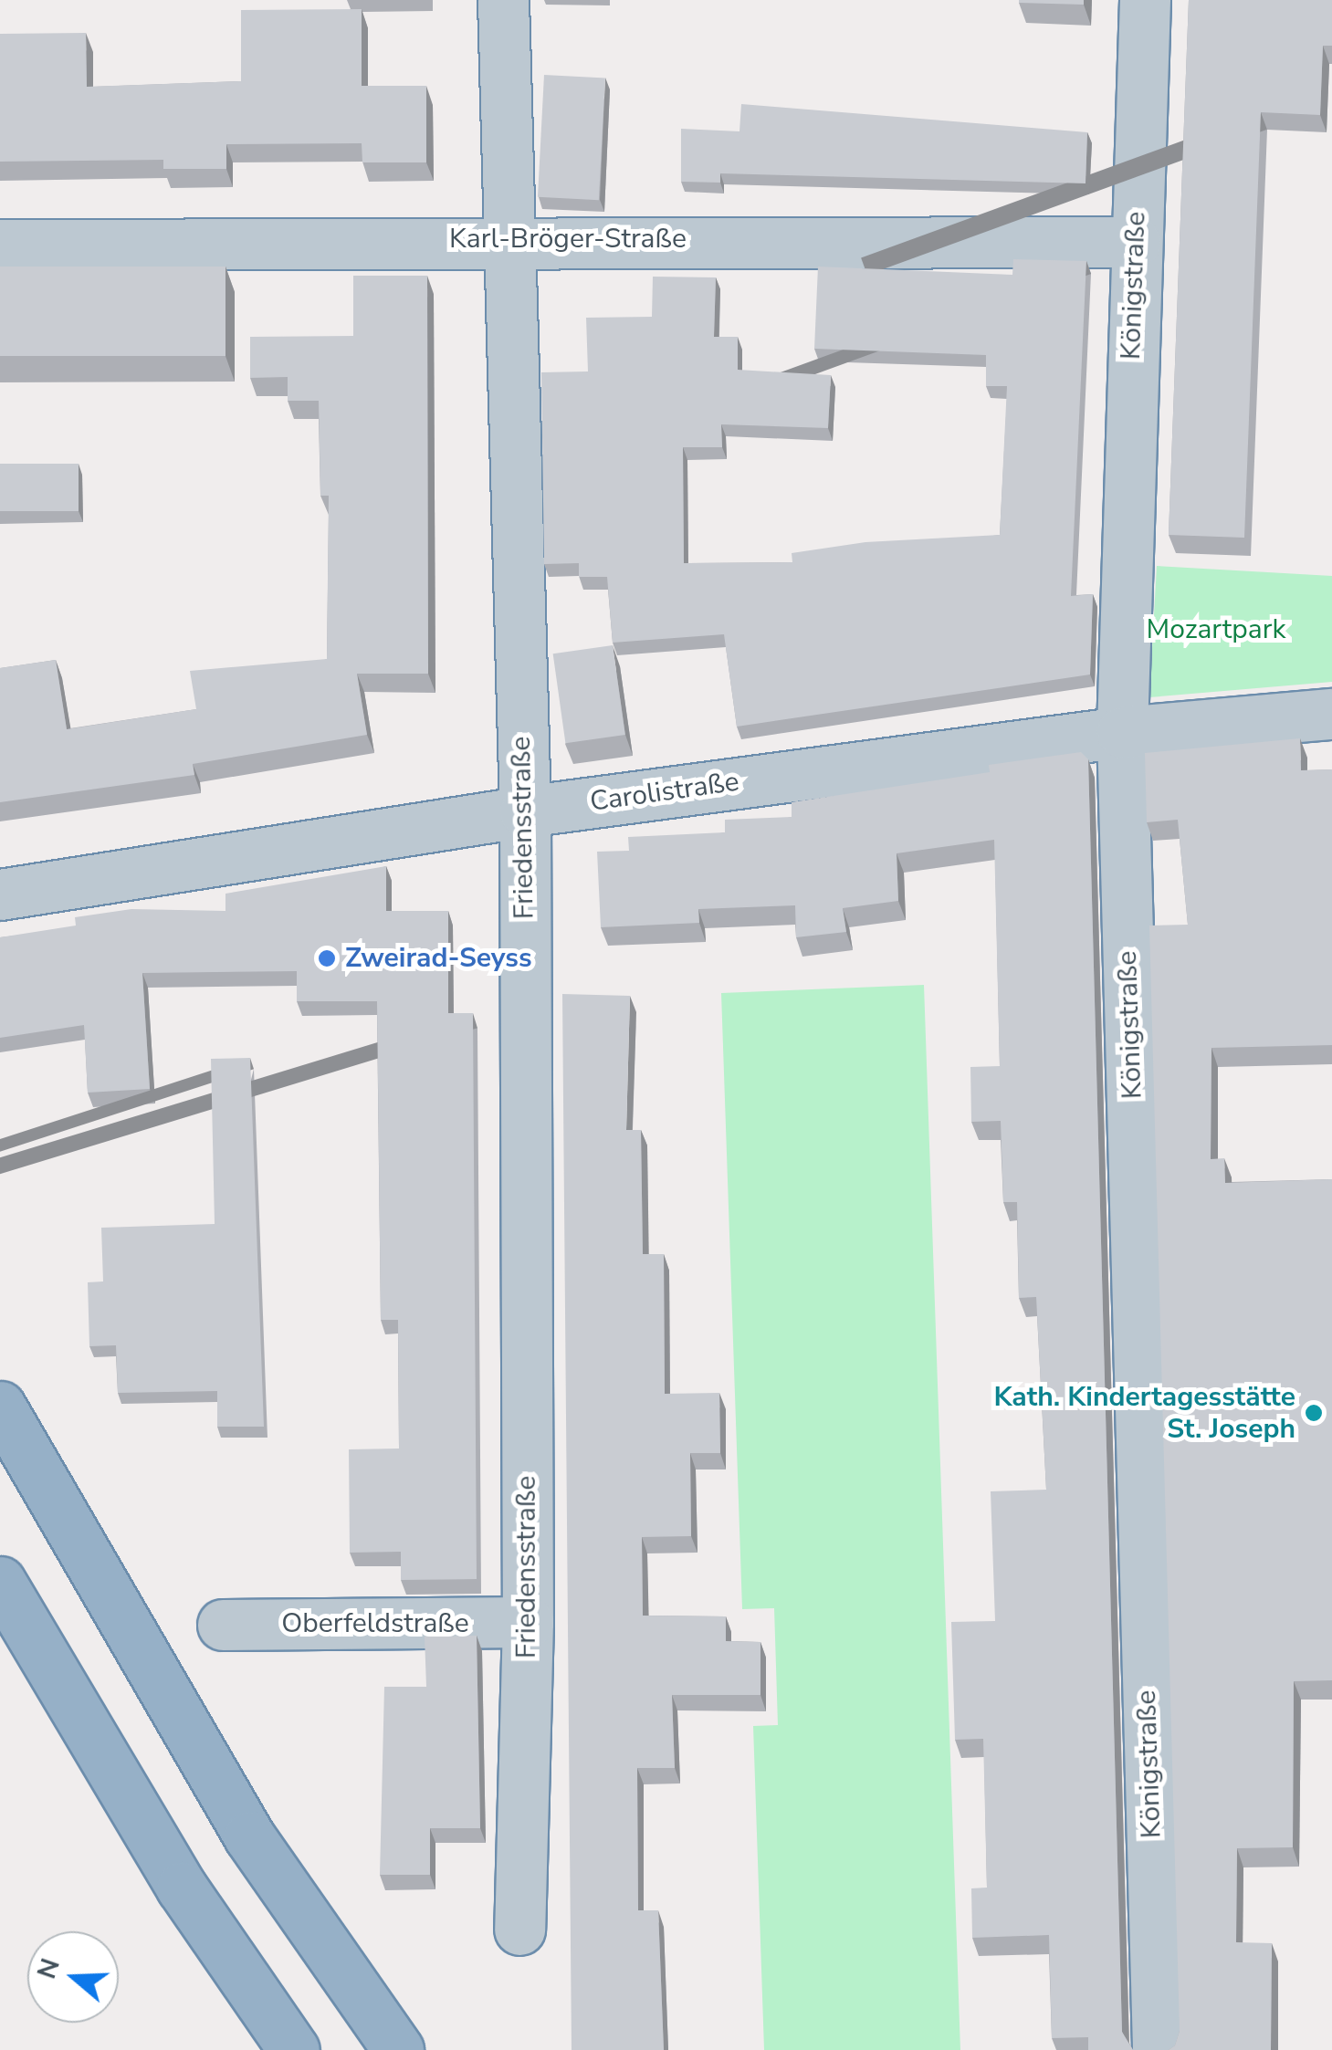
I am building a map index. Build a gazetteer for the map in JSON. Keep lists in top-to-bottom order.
{
  "streets": {
    "street": [
      "Karl-Bröger-Straße",
      "Königstraße",
      "Carolistraße",
      "Friedensstraße",
      "Oberfeldstraße"
    ]
  },
  "crossings": [
    ["Karl-Bröger-Straße", "Königstraße"],
    ["Karl-Bröger-Straße", "Friedensstraße"],
    ["Königstraße", "Carolistraße"],
    ["Carolistraße", "Friedensstraße"],
    ["Friedensstraße", "Oberfeldstraße"]
  ],
  "parks": ["Mozartpark"],
  "places": ["Zweirad-Seyss", "Kath. Kindertagesstätte St. Joseph"],
  "north": "left"
}
